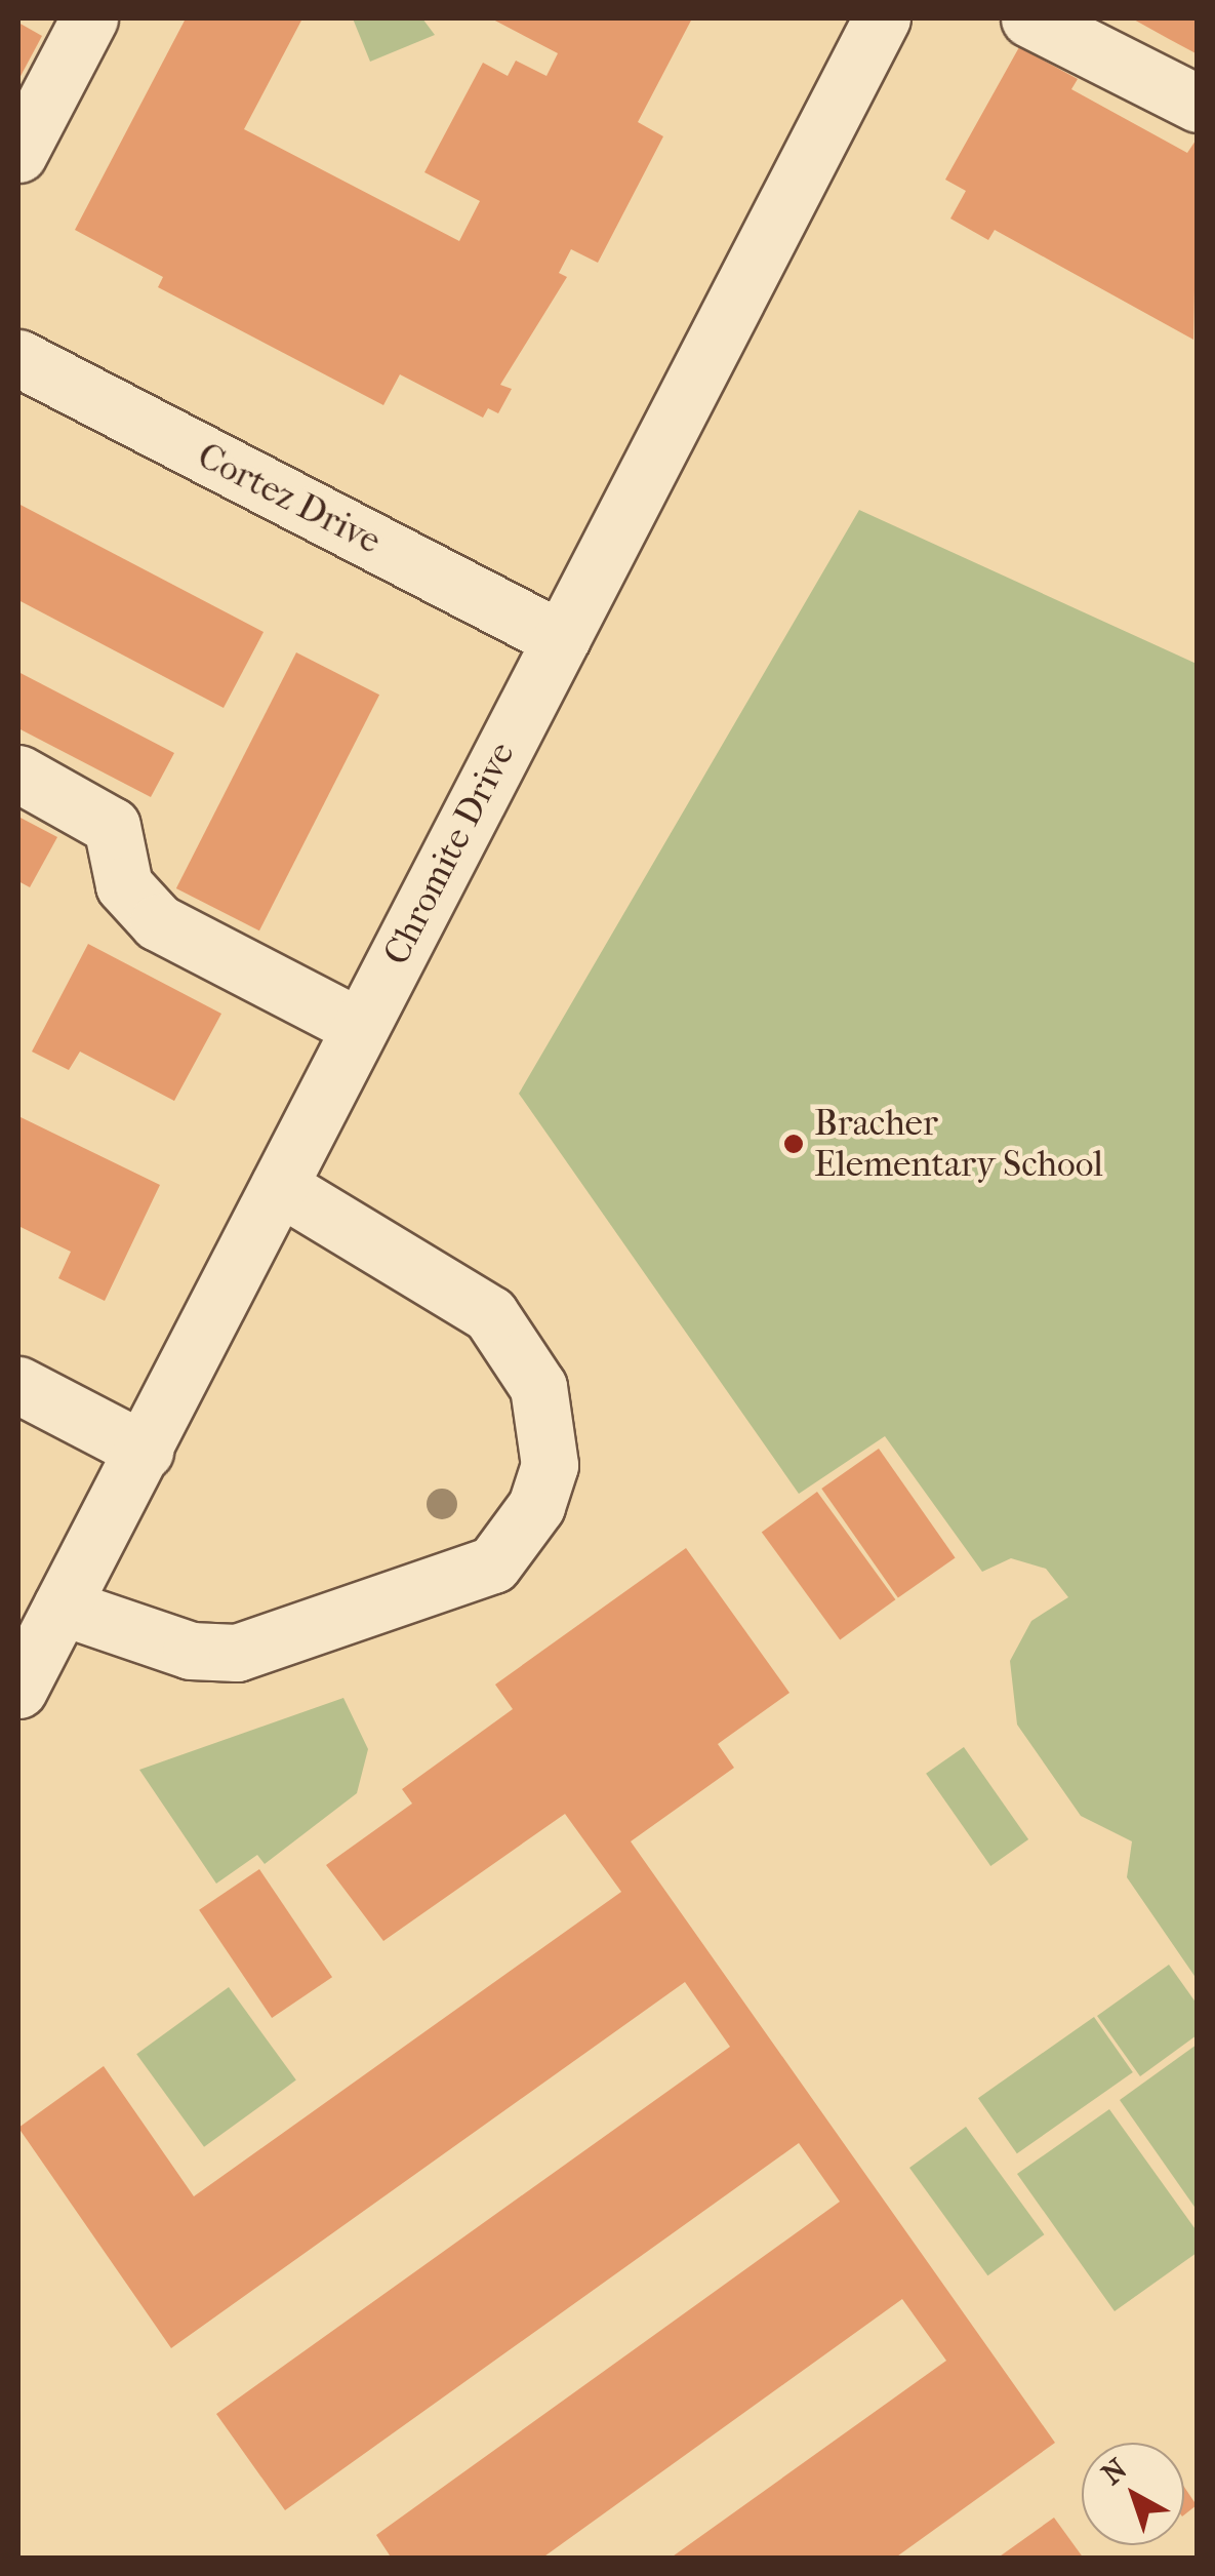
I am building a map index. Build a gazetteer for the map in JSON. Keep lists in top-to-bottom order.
{
  "streets": {
    "street": ["Cortez Drive", "Chromite Drive"]
  },
  "crossings": [
    ["Cortez Drive", "Chromite Drive"]
  ],
  "places": ["Bracher Elementary School"],
  "north": "top left"
}
